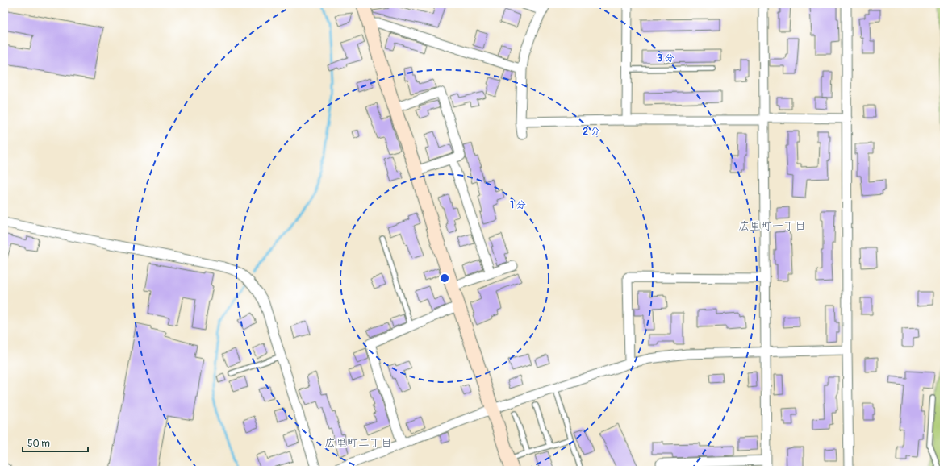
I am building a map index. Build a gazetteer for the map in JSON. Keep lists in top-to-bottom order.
{
  "districts": ["広里町一丁目", "広里町二丁目"],
  "scale_bar": "50 m",
  "rings": ["3 分", "2 分", "1 分"]
}
